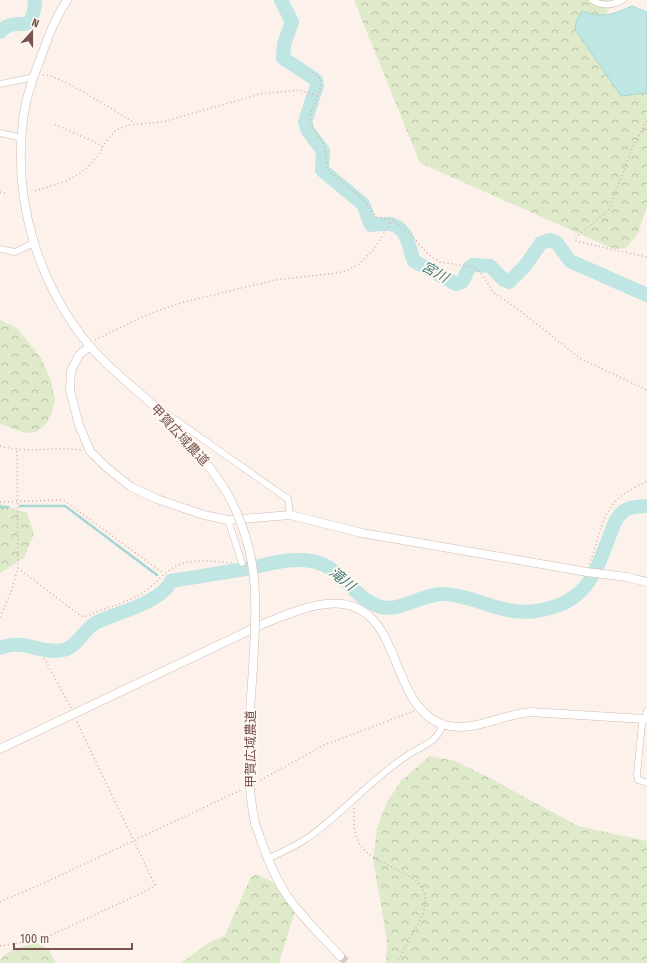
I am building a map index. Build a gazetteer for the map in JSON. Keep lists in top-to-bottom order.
{
  "streets": {
    "street": ["甲賀広域農道"]
  },
  "water": ["宮川", "滝川"],
  "scale_bar": "100 m",
  "north": "top"
}
